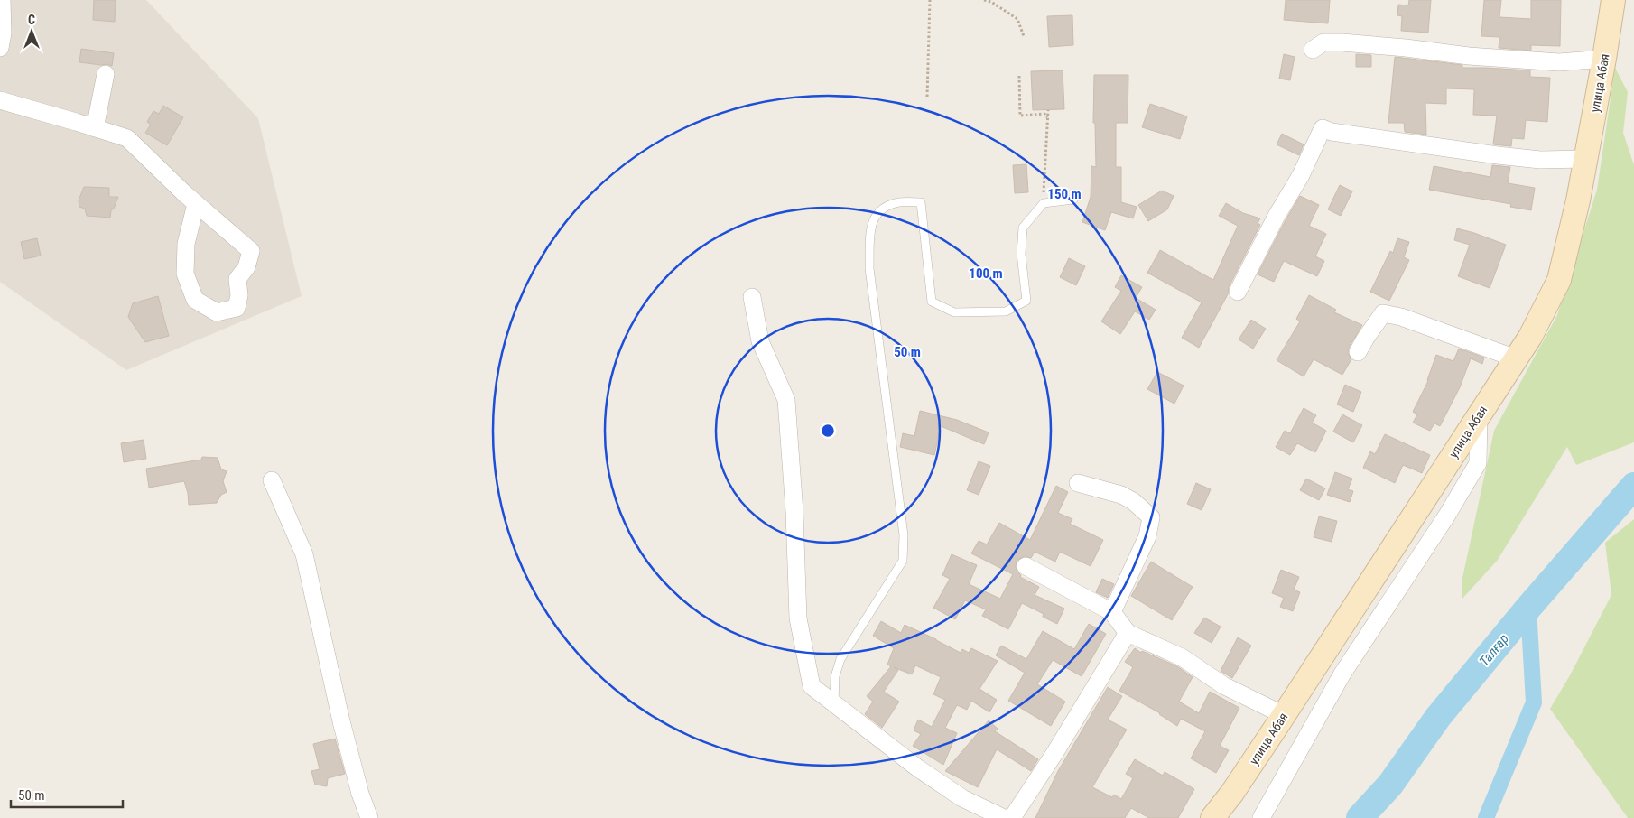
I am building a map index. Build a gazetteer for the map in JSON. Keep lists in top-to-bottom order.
{
  "streets": {
    "street": ["улица Абая"]
  },
  "water": ["Талғар"],
  "scale_bar": "50 m",
  "north": "top",
  "rings": ["150 m", "100 m", "50 m"]
}
